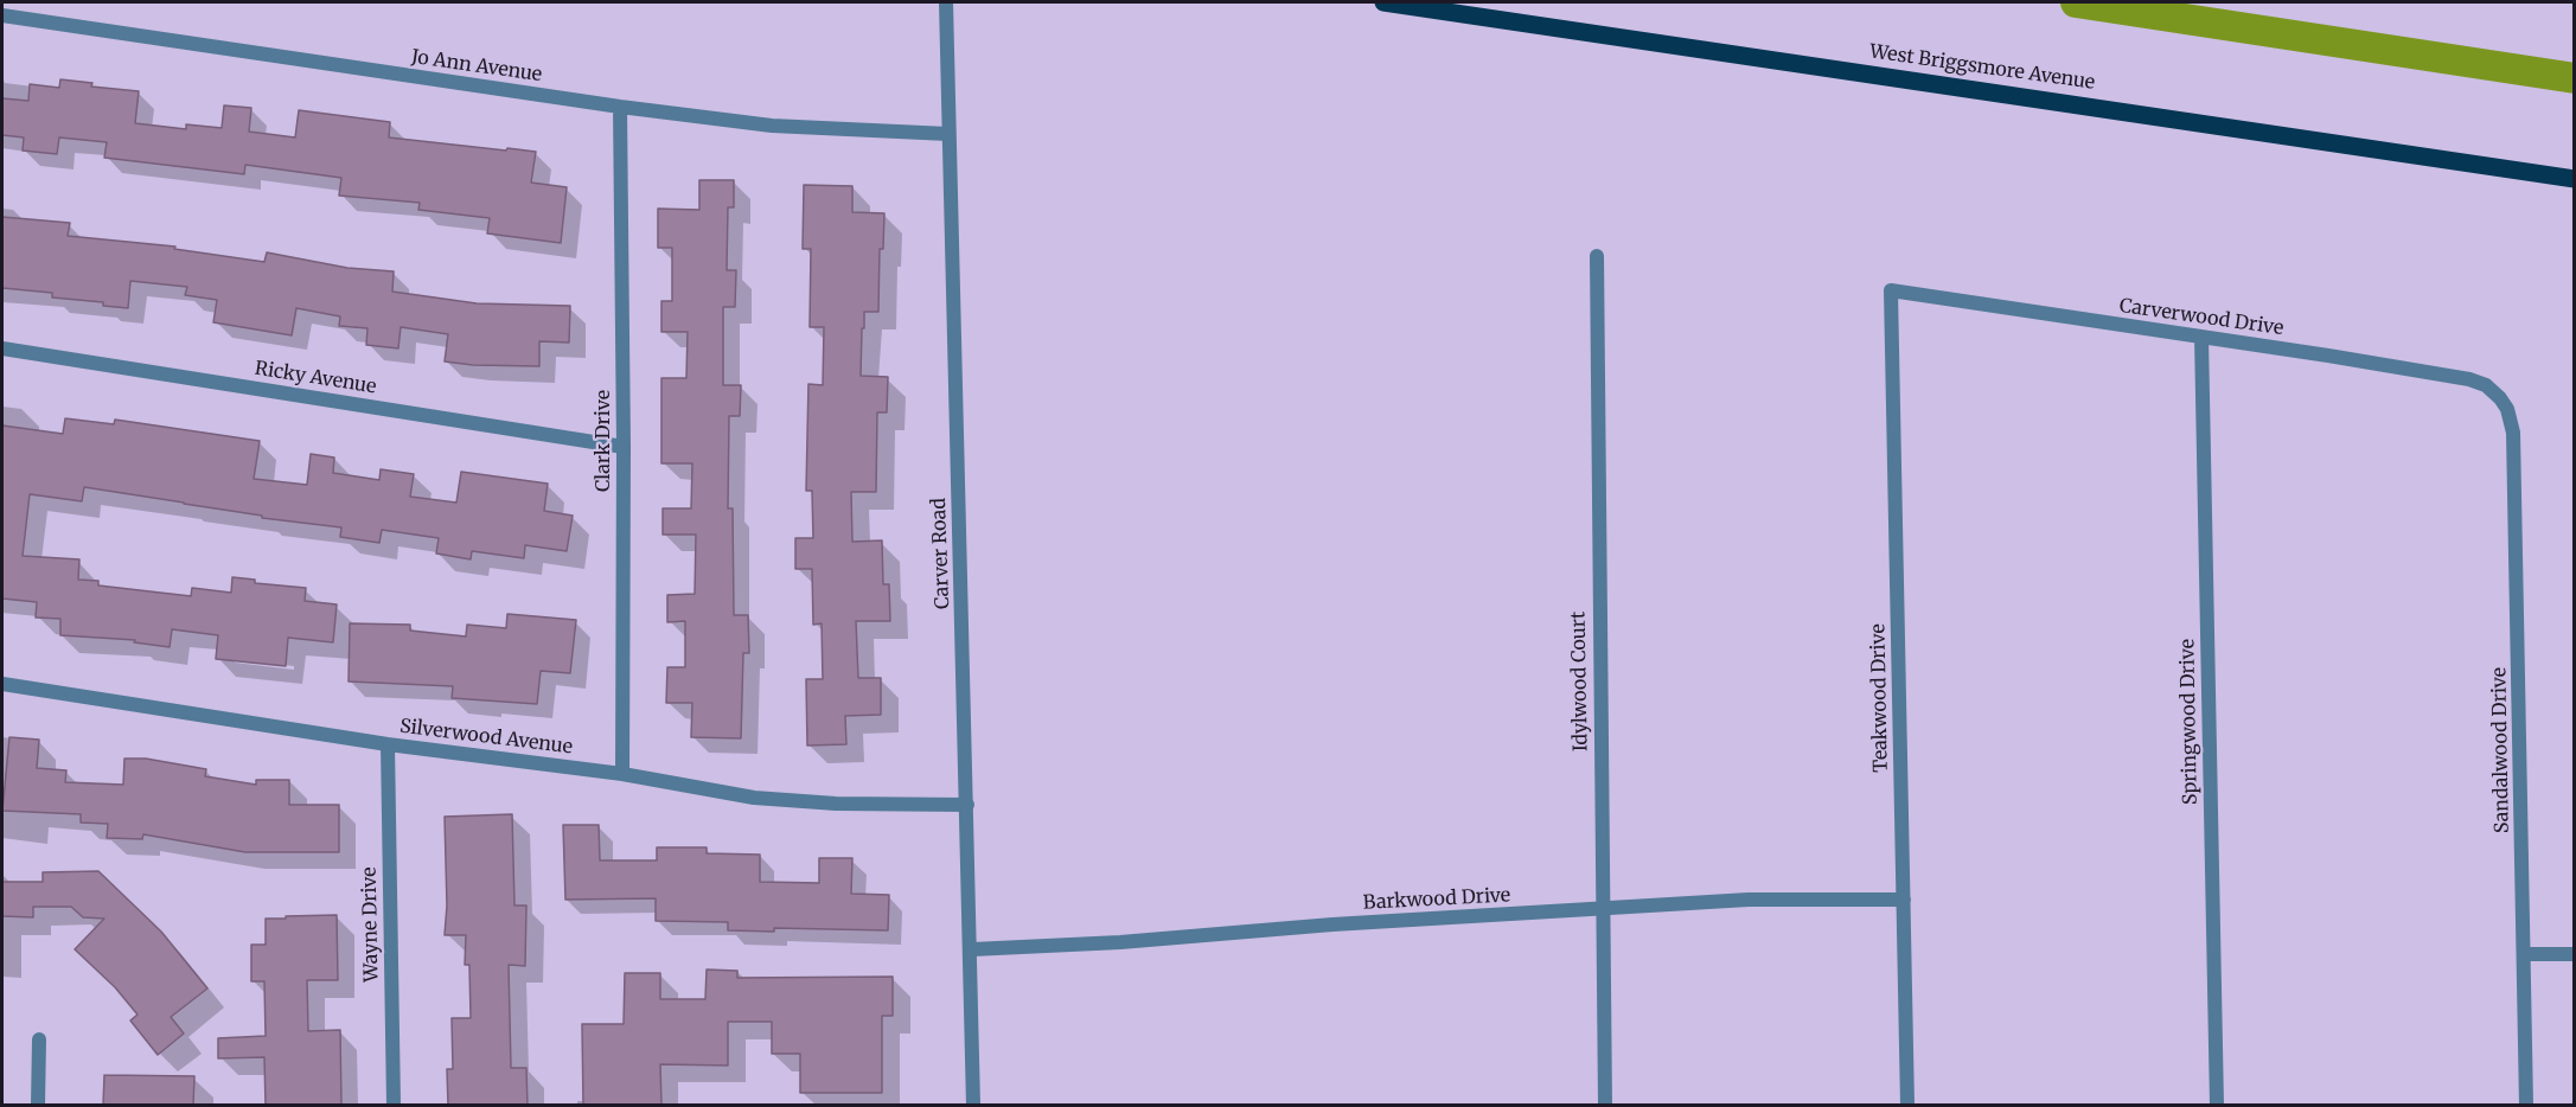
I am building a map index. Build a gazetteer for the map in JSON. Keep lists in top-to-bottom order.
{
  "streets": {
    "main road": ["West Briggsmore Avenue"],
    "street": [
      "Jo Ann Avenue",
      "Carverwood Drive",
      "Ricky Avenue",
      "Clark Drive",
      "Carver Road",
      "Idylwood Court",
      "Teakwood Drive",
      "Springwood Drive",
      "Silverwood Avenue",
      "Sandalwood Drive",
      "Barkwood Drive",
      "Wayne Drive"
    ]
  },
  "crossings": [
    ["Jo Ann Avenue", "Clark Drive"],
    ["Jo Ann Avenue", "Carver Road"],
    ["Carverwood Drive", "Teakwood Drive"],
    ["Carverwood Drive", "Springwood Drive"],
    ["Carverwood Drive", "Sandalwood Drive"],
    ["Ricky Avenue", "Clark Drive"],
    ["Clark Drive", "Silverwood Avenue"],
    ["Carver Road", "Silverwood Avenue"],
    ["Carver Road", "Barkwood Drive"],
    ["Idylwood Court", "Barkwood Drive"],
    ["Teakwood Drive", "Barkwood Drive"],
    ["Silverwood Avenue", "Wayne Drive"]
  ]
}
